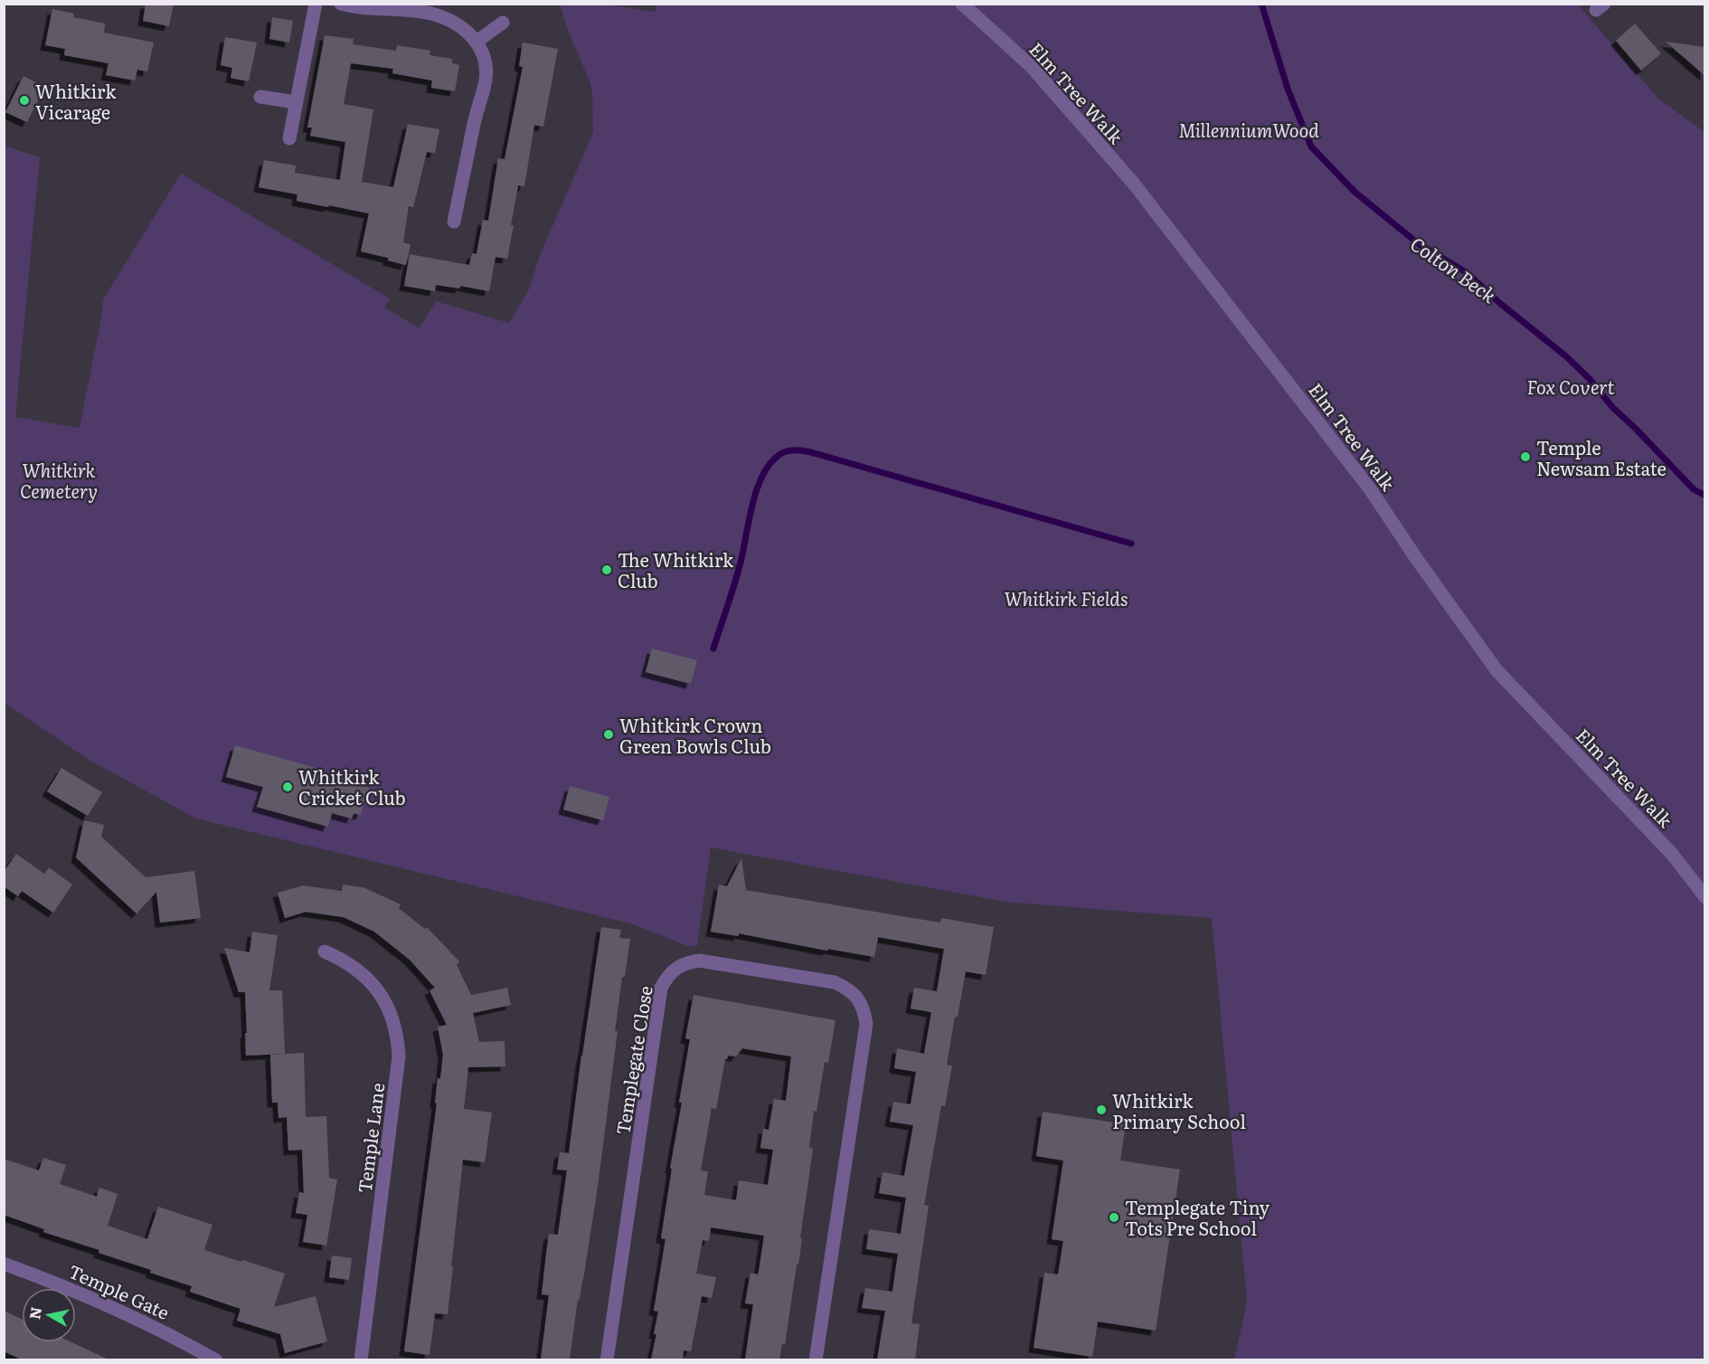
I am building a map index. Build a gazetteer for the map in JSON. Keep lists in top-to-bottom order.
{
  "streets": {
    "street": [
      "Elm Tree Walk",
      "Templegate Close",
      "Temple Lane",
      "Temple Gate"
    ]
  },
  "water": ["Colton Beck"],
  "parks": [
    "MillenniumWood",
    "Fox Covert",
    "Whitkirk Cemetery",
    "Whitkirk Fields"
  ],
  "places": [
    "Whitkirk Vicarage",
    "Temple Newsam Estate",
    "The Whitkirk Club",
    "Whitkirk Crown Green Bowls Club",
    "Whitkirk Cricket Club",
    "Whitkirk Primary School",
    "Templegate Tiny Tots Pre School"
  ],
  "north": "left"
}
